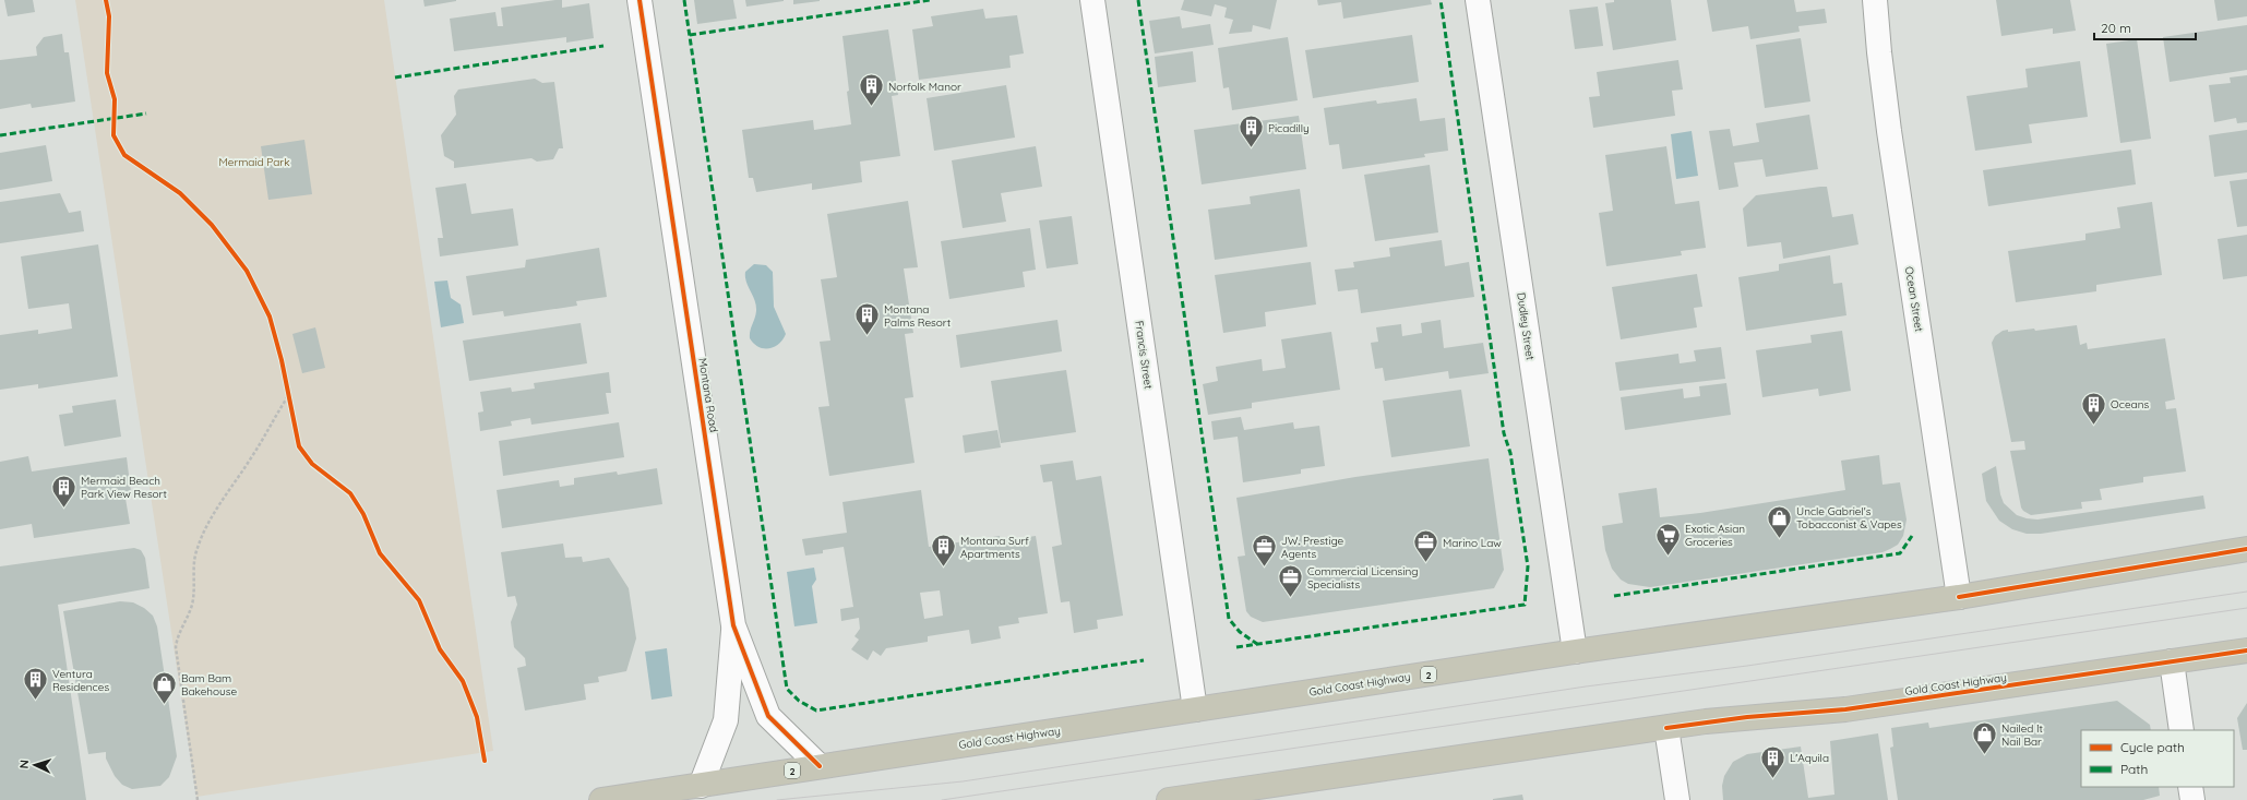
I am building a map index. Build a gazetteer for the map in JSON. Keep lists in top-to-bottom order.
{
  "streets": {
    "highway": ["2", "Gold Coast Highway"],
    "street": [
      "Ocean Street",
      "Dudley Street",
      "Francis Street",
      "Montana Road"
    ]
  },
  "crossings": [
    ["Ocean Street", "Gold Coast Highway"],
    ["Dudley Street", "Gold Coast Highway"],
    ["Francis Street", "Gold Coast Highway"],
    ["Montana Road", "Gold Coast Highway"]
  ],
  "parks": ["Mermaid Park"],
  "places": {
    "building": [
      "Norfolk Manor",
      "Picadilly",
      "Montana Palms Resort",
      "Oceans",
      "Mermaid Beach Park View Resort",
      "Montana Surf Apartments",
      "Ventura Residences",
      "L'Aquila"
    ],
    "shop": ["Uncle Gabriel's Tobacconist & Vapes", "Bam Bam Bakehouse", "Nailed It Nail Bar"],
    "supermarket": ["Exotic Asian Groceries"],
    "office": ["Marino Law", "JW. Prestige Agents", "Commercial Licensing Specialists"]
  },
  "legend": ["Cycle path", "Path"],
  "scale_bar": "20 m",
  "north": "left"
}
